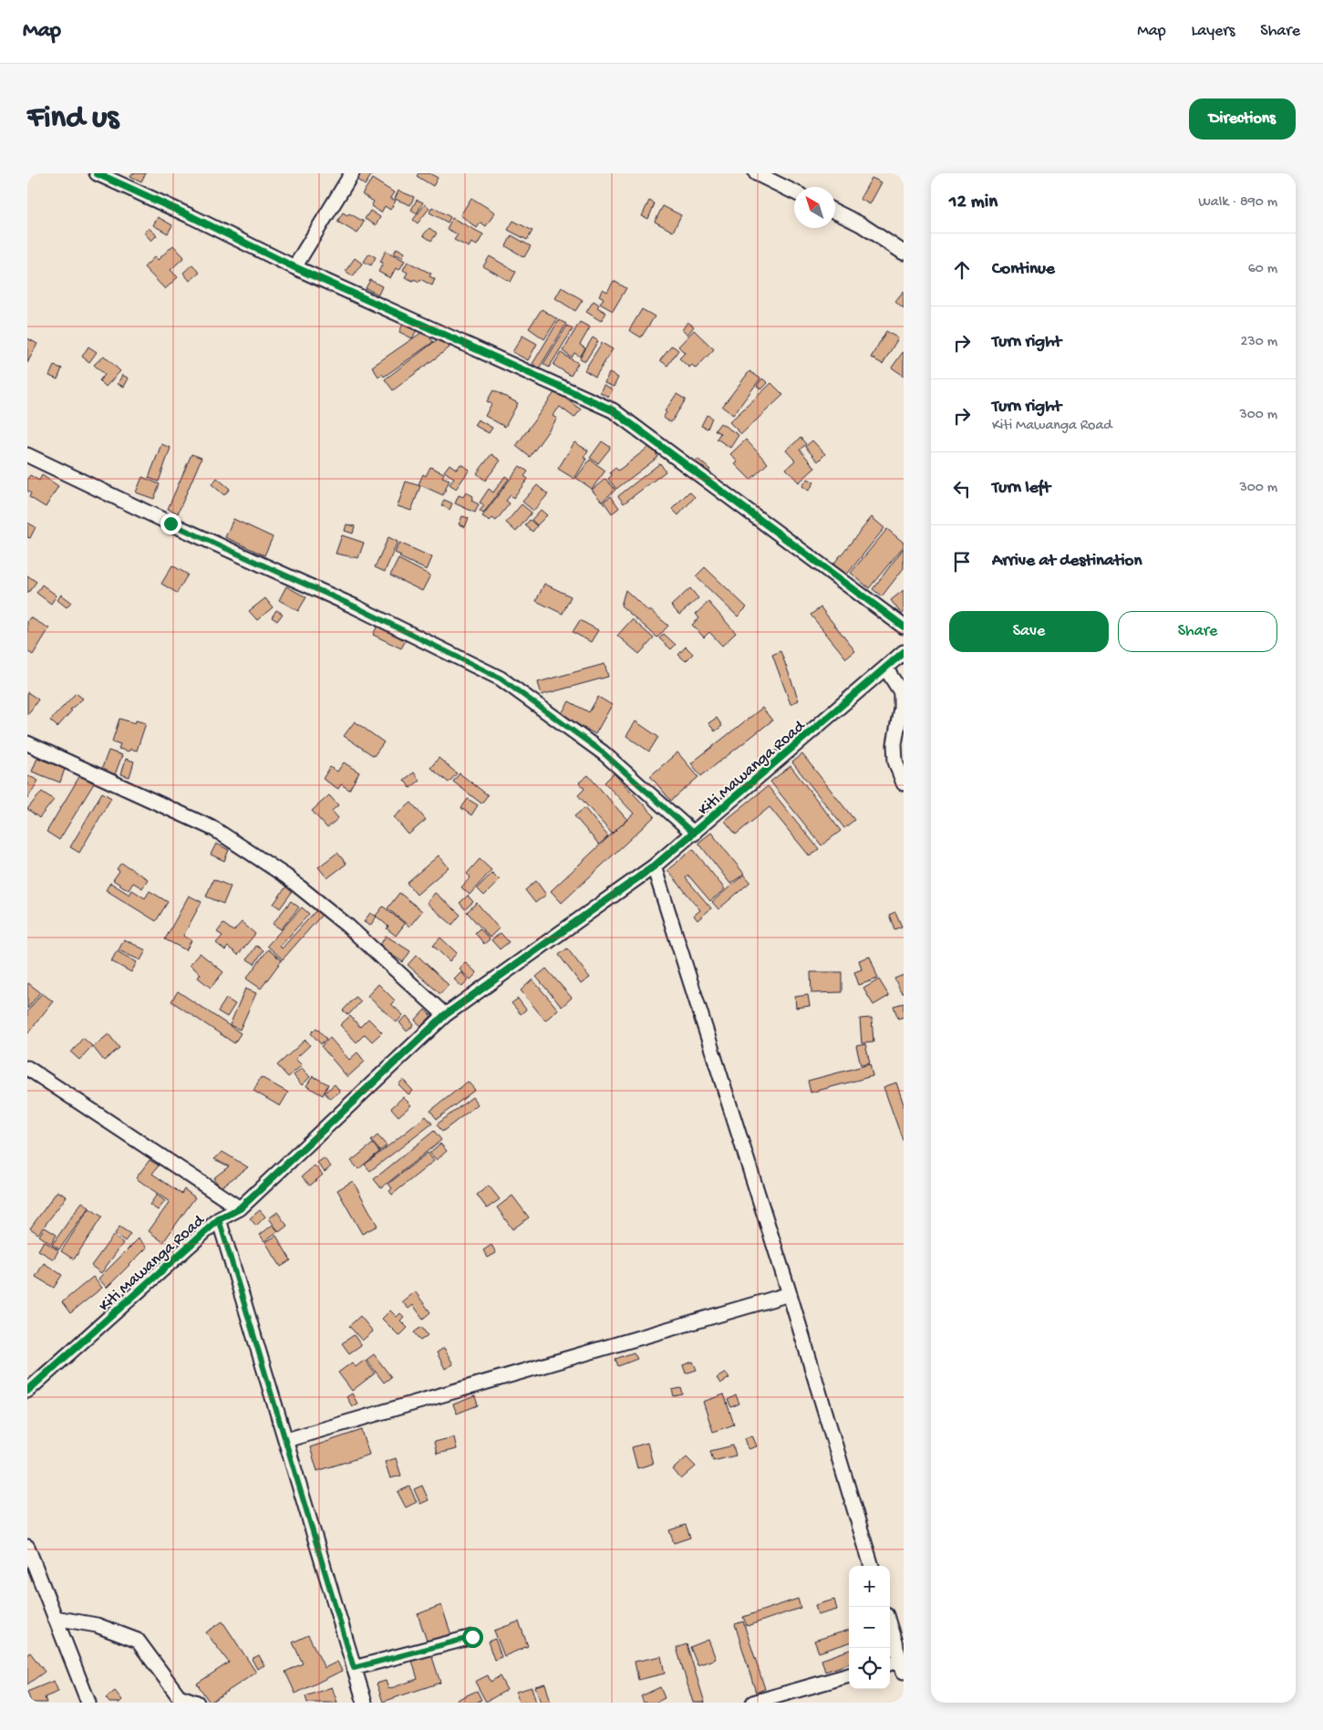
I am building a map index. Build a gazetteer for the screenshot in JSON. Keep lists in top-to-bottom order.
{
  "streets": {
    "street": ["Kiti Mawanga Road"]
  },
  "north": "top left",
  "page": {
    "header": "Map",
    "nav": ["Map", "Layers", "Share"],
    "buttons": [
      "Directions",
      ["Save", "Share"]
    ],
    "title": "Find us",
    "heading": ["12 min", "Walk · 890 m"],
    "list": [
      ["Continue", "60 m"],
      ["Turn right", "230 m"],
      ["Turn right", "Kiti Mawanga Road", "300 m"],
      ["Turn left", "300 m"],
      "Arrive at destination"
    ],
    "map_buttons": ["+", "−"]
  }
}
